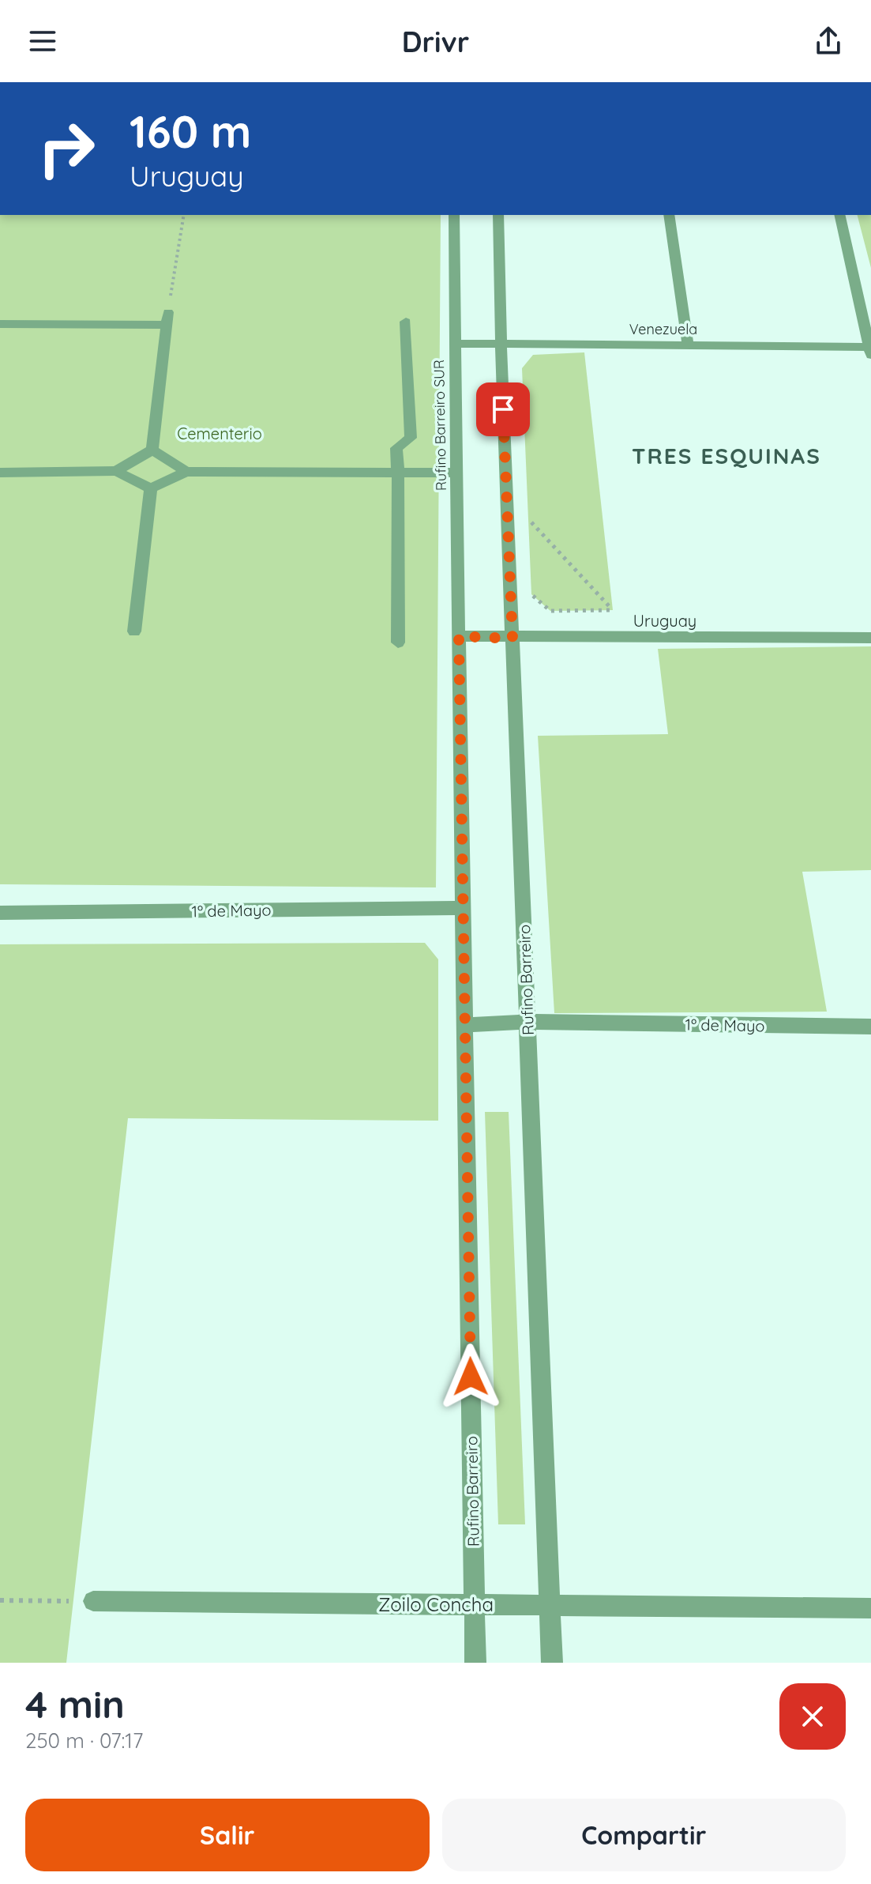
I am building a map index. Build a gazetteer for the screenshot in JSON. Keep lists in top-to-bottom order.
{
  "streets": {
    "street": [
      "Venezuela",
      "Rufino Barreiro SUR",
      "Uruguay",
      "1º de Mayo",
      "Rufino Barreiro",
      "Zoilo Concha"
    ]
  },
  "crossings": [
    ["Venezuela", "Rufino Barreiro SUR"],
    ["Rufino Barreiro SUR", "Uruguay"],
    ["Rufino Barreiro SUR", "Rufino Barreiro"],
    ["Uruguay", "Rufino Barreiro"],
    ["1º de Mayo", "Rufino Barreiro"],
    ["Rufino Barreiro", "Zoilo Concha"]
  ],
  "districts": ["TRES ESQUINAS"],
  "parks": ["Cementerio"],
  "page": {
    "header": "Drivr",
    "turn": ["160 m", "Uruguay"],
    "heading": ["4 min", "250 m · 07:17"],
    "buttons": ["Salir", "Compartir"]
  }
}
